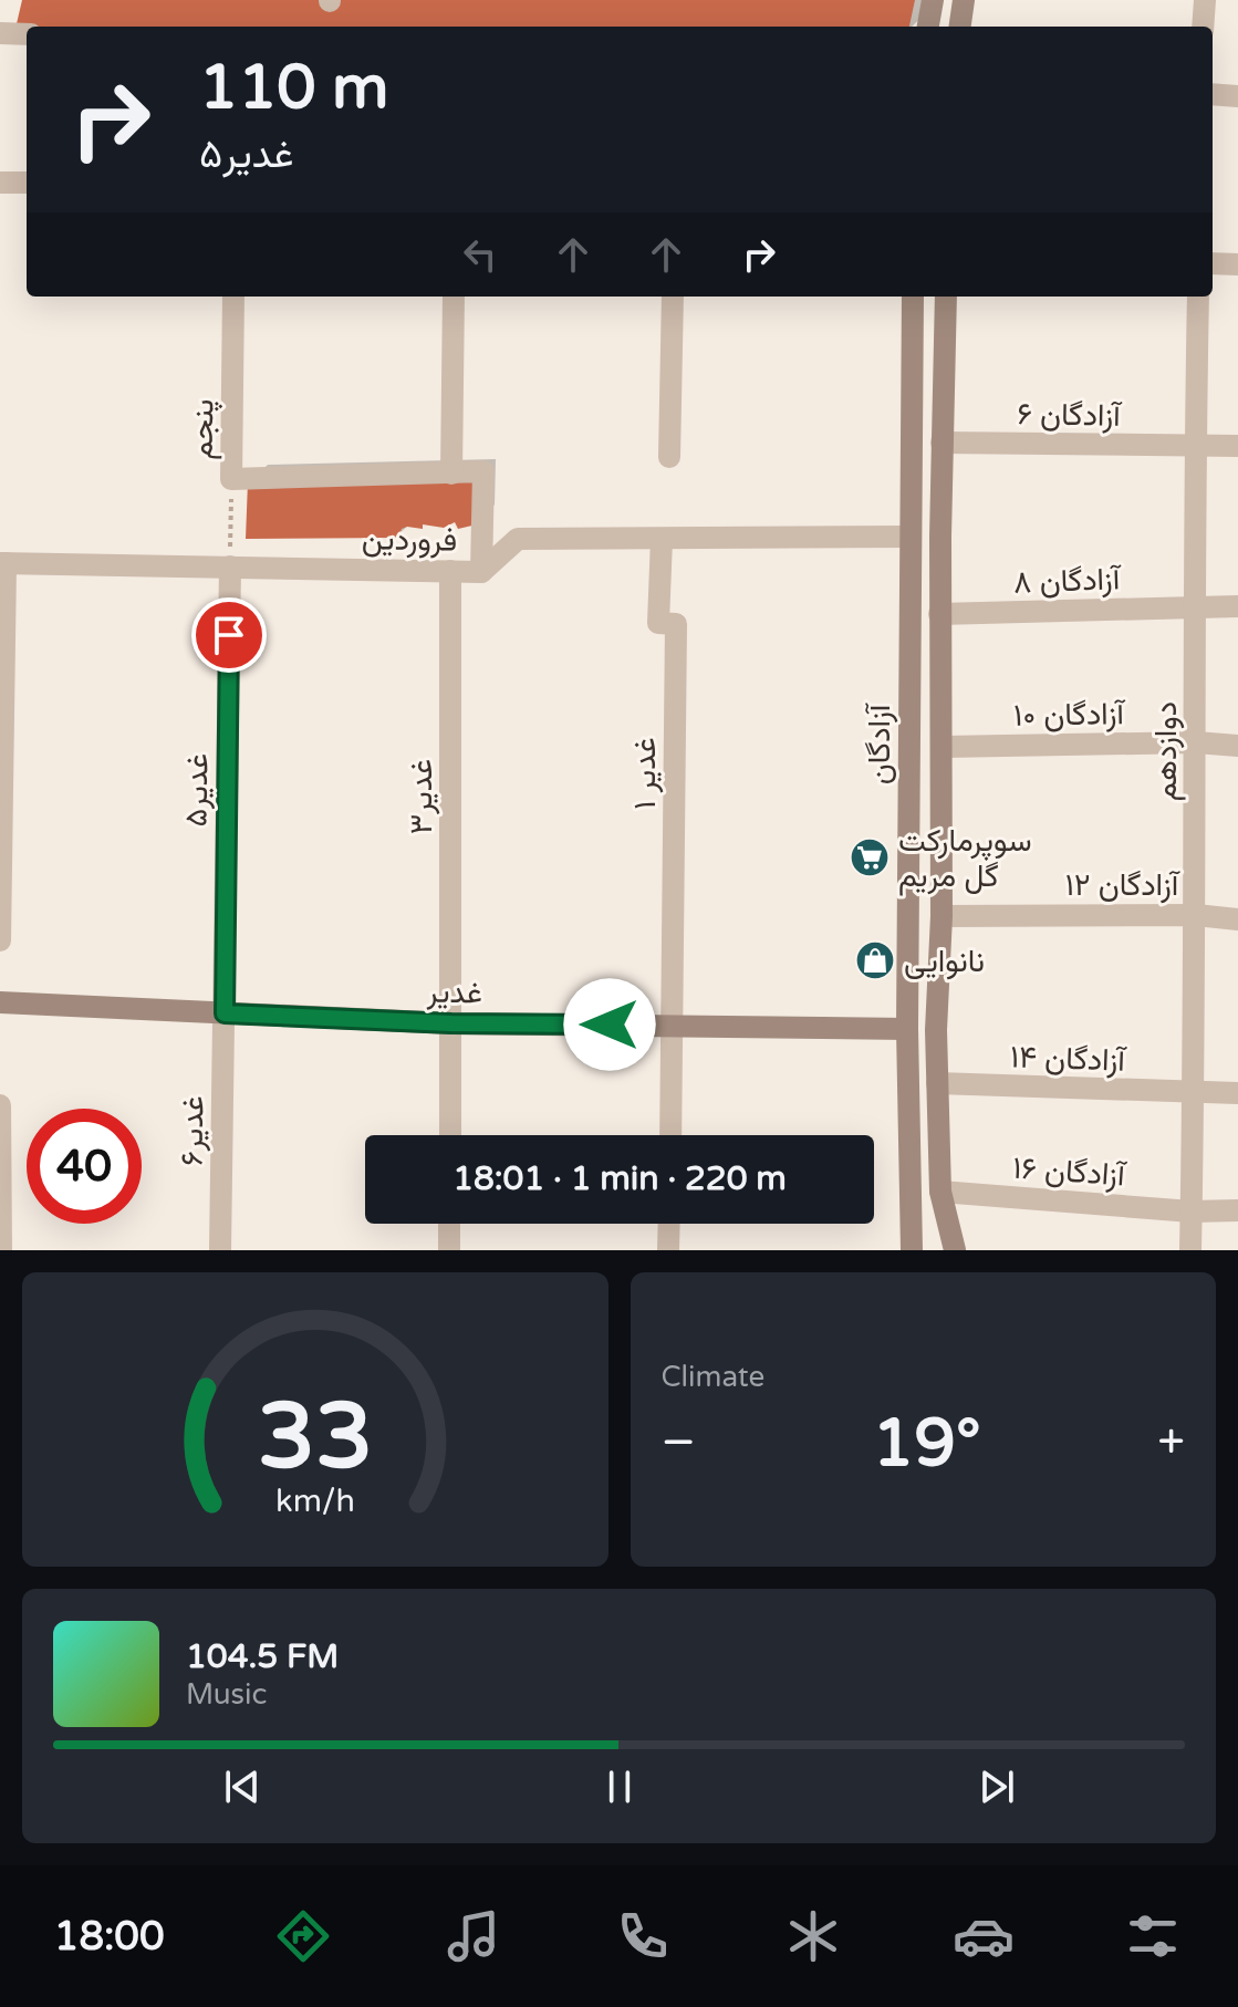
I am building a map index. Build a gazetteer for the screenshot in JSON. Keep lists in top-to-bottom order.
{
  "streets": {
    "main road": ["آزادگان", "غدیر"],
    "street": [
      "آزادگان ۶",
      "پنجم",
      "فروردین",
      "آزادگان ۸",
      "آزادگان ۱۰",
      "دوازدهم",
      "غدیر ۱",
      "غدیر۵",
      "غدیر۳",
      "آزادگان ۱۲",
      "آزادگان ۱۴",
      "غدیر۶",
      "آزادگان ۱۶"
    ]
  },
  "crossings": [
    ["آزادگان ۶", "آزادگان"],
    ["آزادگان ۶", "دوازدهم"],
    ["پنجم", "فروردین"],
    ["پنجم", "غدیر۵"],
    ["فروردین", "آزادگان"],
    ["فروردین", "غدیر ۱"],
    ["فروردین", "غدیر۵"],
    ["فروردین", "غدیر۳"],
    ["آزادگان ۸", "آزادگان"],
    ["آزادگان ۸", "دوازدهم"],
    ["آزادگان ۱۰", "آزادگان"],
    ["آزادگان ۱۰", "دوازدهم"],
    ["آزادگان", "آزادگان ۱۲"],
    ["آزادگان", "غدیر"],
    ["آزادگان", "آزادگان ۱۴"],
    ["آزادگان", "آزادگان ۱۶"],
    ["دوازدهم", "آزادگان ۱۲"],
    ["دوازدهم", "آزادگان ۱۴"],
    ["دوازدهم", "آزادگان ۱۶"],
    ["غدیر ۱", "غدیر"],
    ["غدیر۵", "غدیر"],
    ["غدیر۵", "غدیر۶"],
    ["غدیر۳", "غدیر"],
    ["غدیر", "غدیر۶"]
  ],
  "places": {
    "supermarket": ["سوپرمارکت گل مریم"],
    "shop": ["نانوایی"]
  },
  "page": {
    "turn": ["110 m", "غدیر۵"],
    "limit": "40",
    "trip": "18:01 · 1 min · 220 m",
    "tile": "Climate",
    "heat": ["−", "19°", "+"],
    "song": ["104.5 FM", "Music"],
    "tabs": "18:00",
    "gauge": ["33", "km/h"]
  }
}
